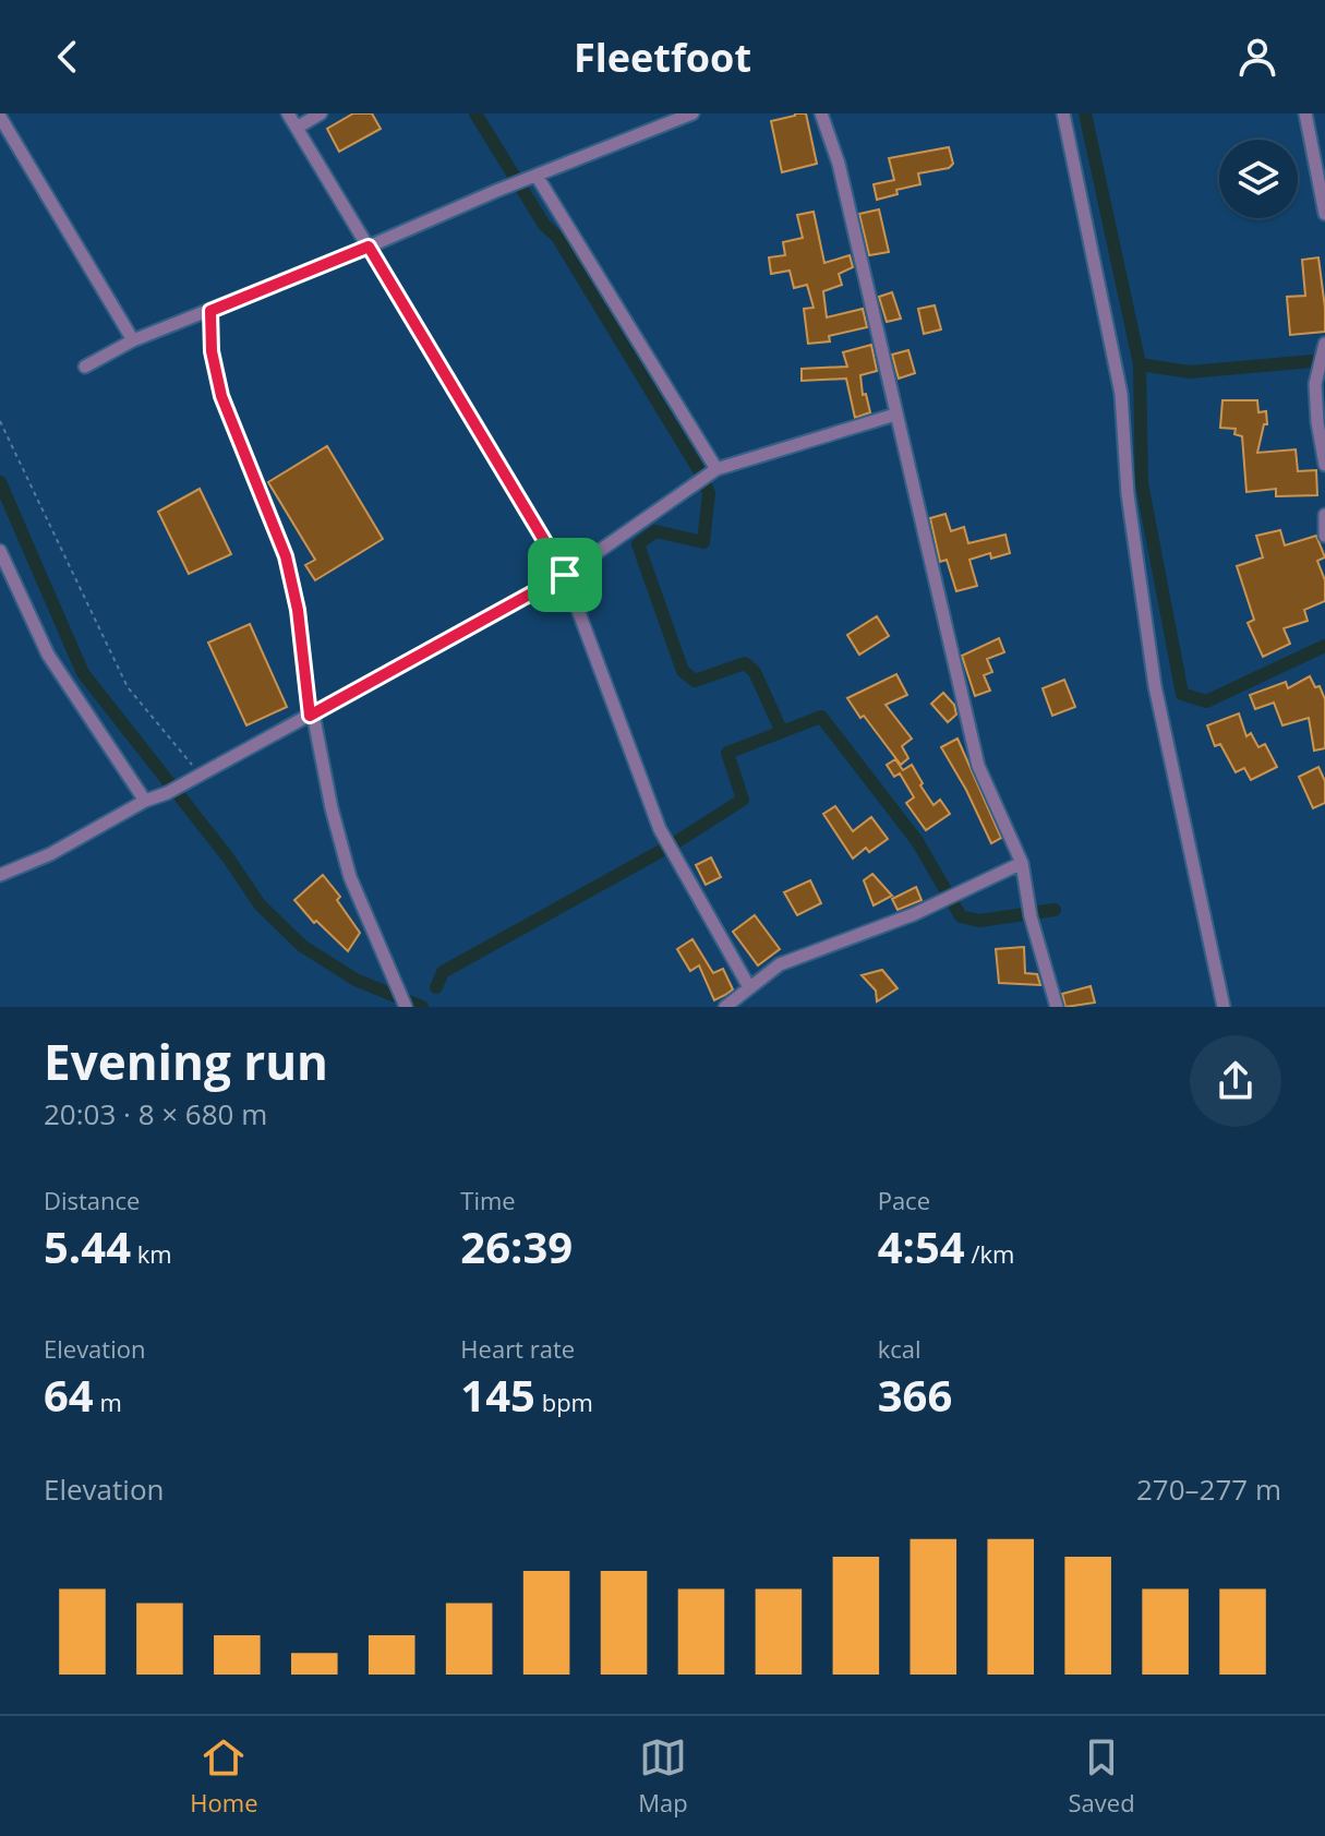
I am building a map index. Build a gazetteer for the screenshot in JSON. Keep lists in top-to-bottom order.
{
  "page": {
    "header": "Fleetfoot",
    "heading": ["Evening run", "20:03 · 8 × 680 m"],
    "stats": [
      ["Distance", "5.44 km"],
      ["Time", "26:39"],
      ["Pace", "4:54 /km"],
      ["Elevation", "64 m"],
      ["Heart rate", "145 bpm"],
      ["kcal", "366"]
    ],
    "chart": ["Elevation", "270–277 m"],
    "tabs": ["Home", "Map", "Saved"]
  }
}
